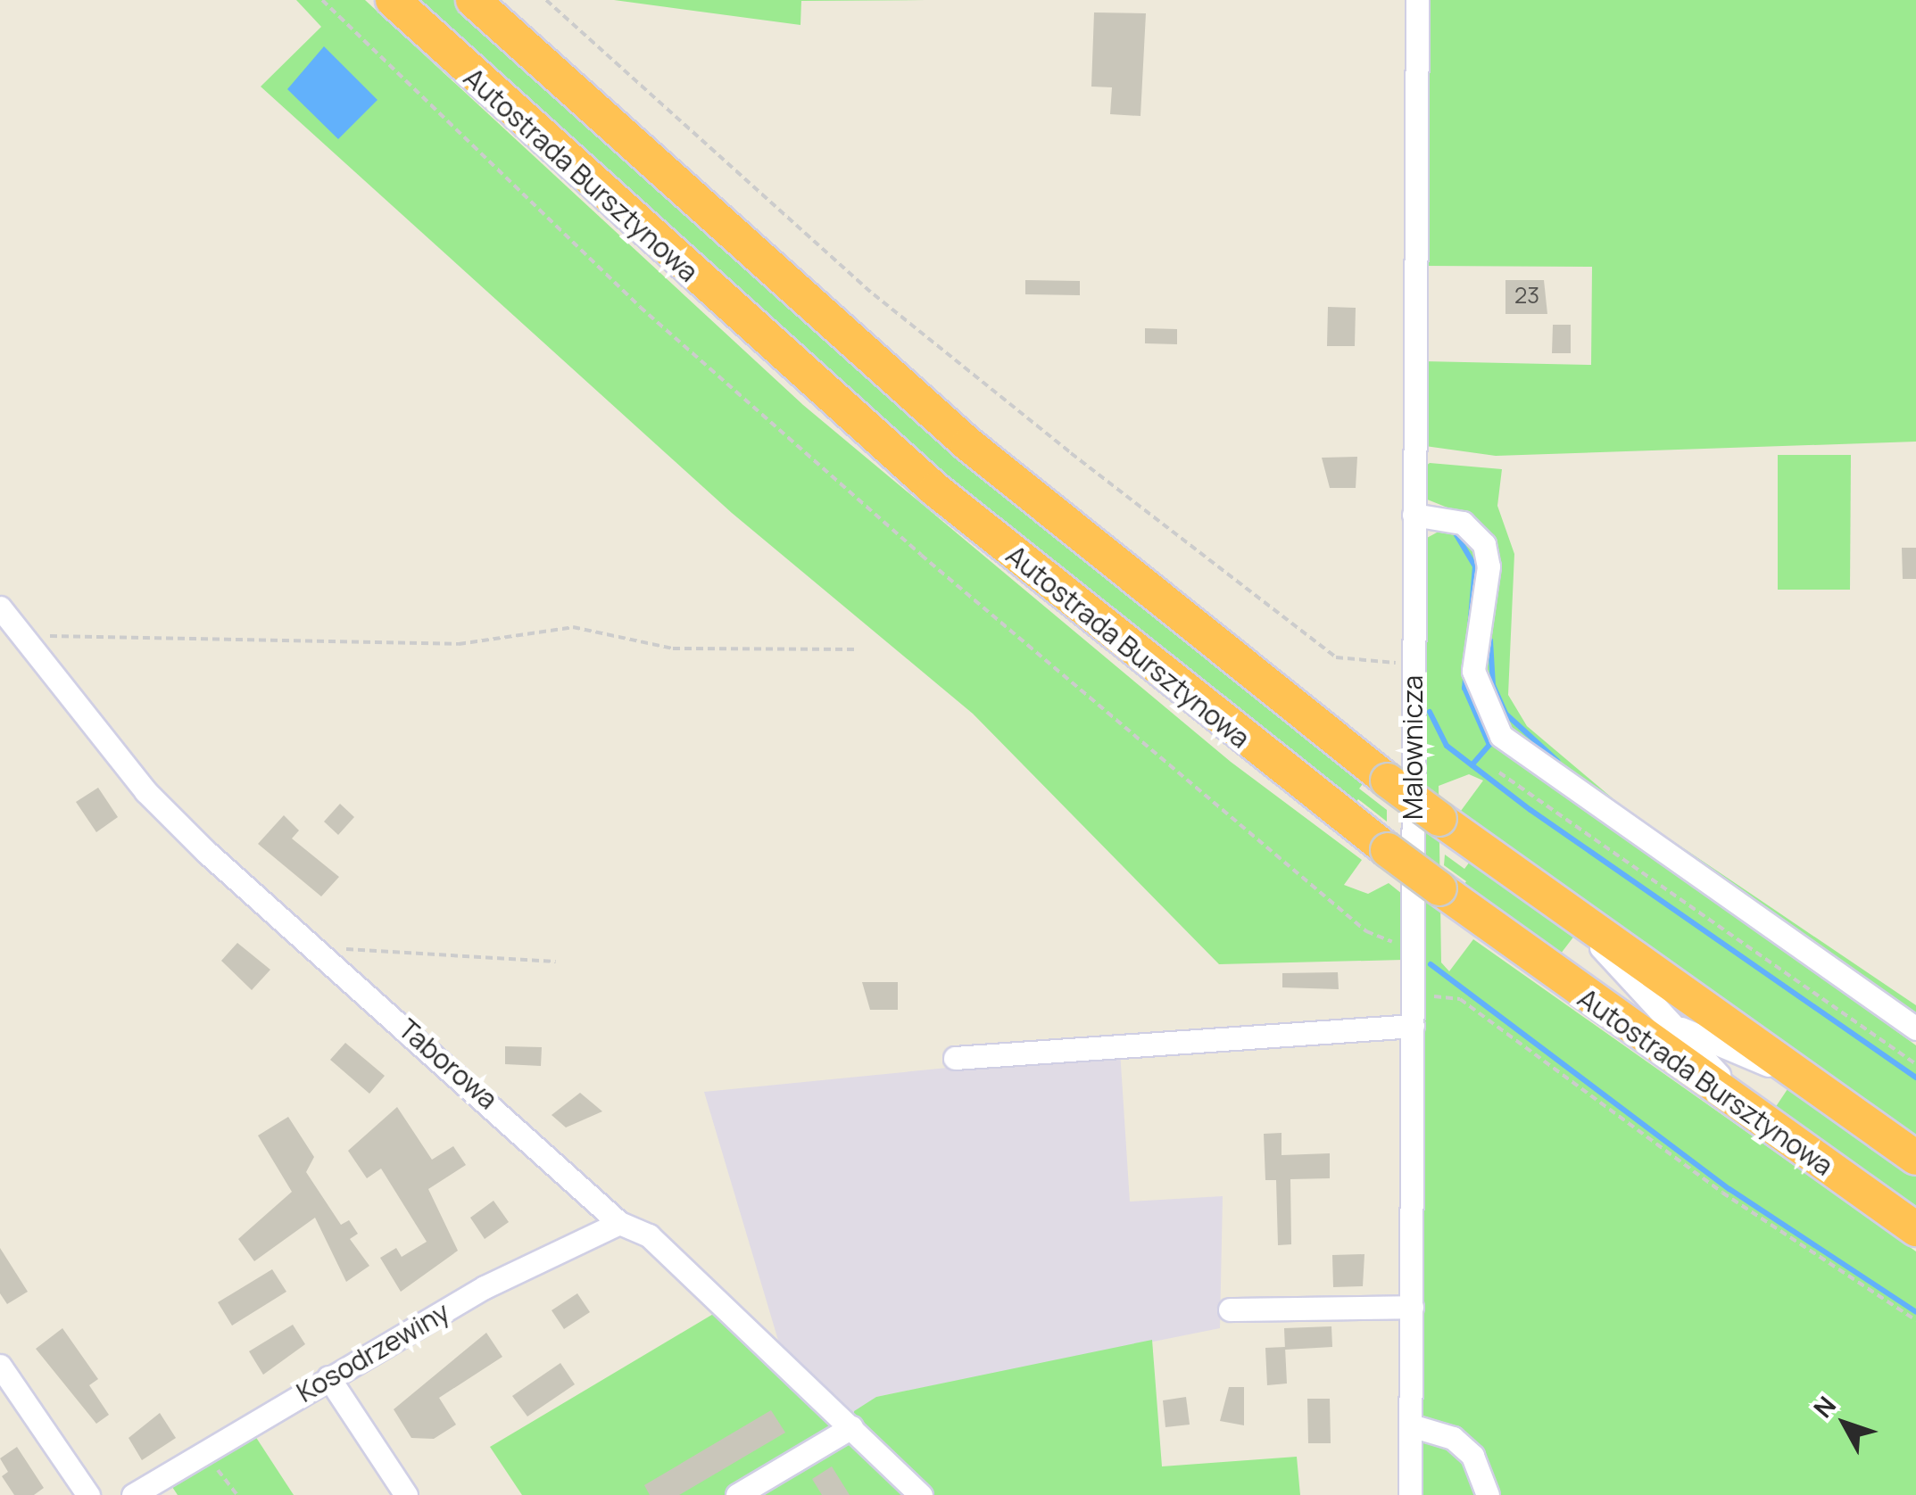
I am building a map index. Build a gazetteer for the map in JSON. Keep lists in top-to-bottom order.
{
  "streets": {
    "highway": ["Autostrada Bursztynowa"],
    "street": ["Malownicza", "Taborowa", "Kosodrzewiny"]
  },
  "crossings": [
    ["Taborowa", "Kosodrzewiny"]
  ],
  "house_numbers": ["23"],
  "north": "top left"
}
